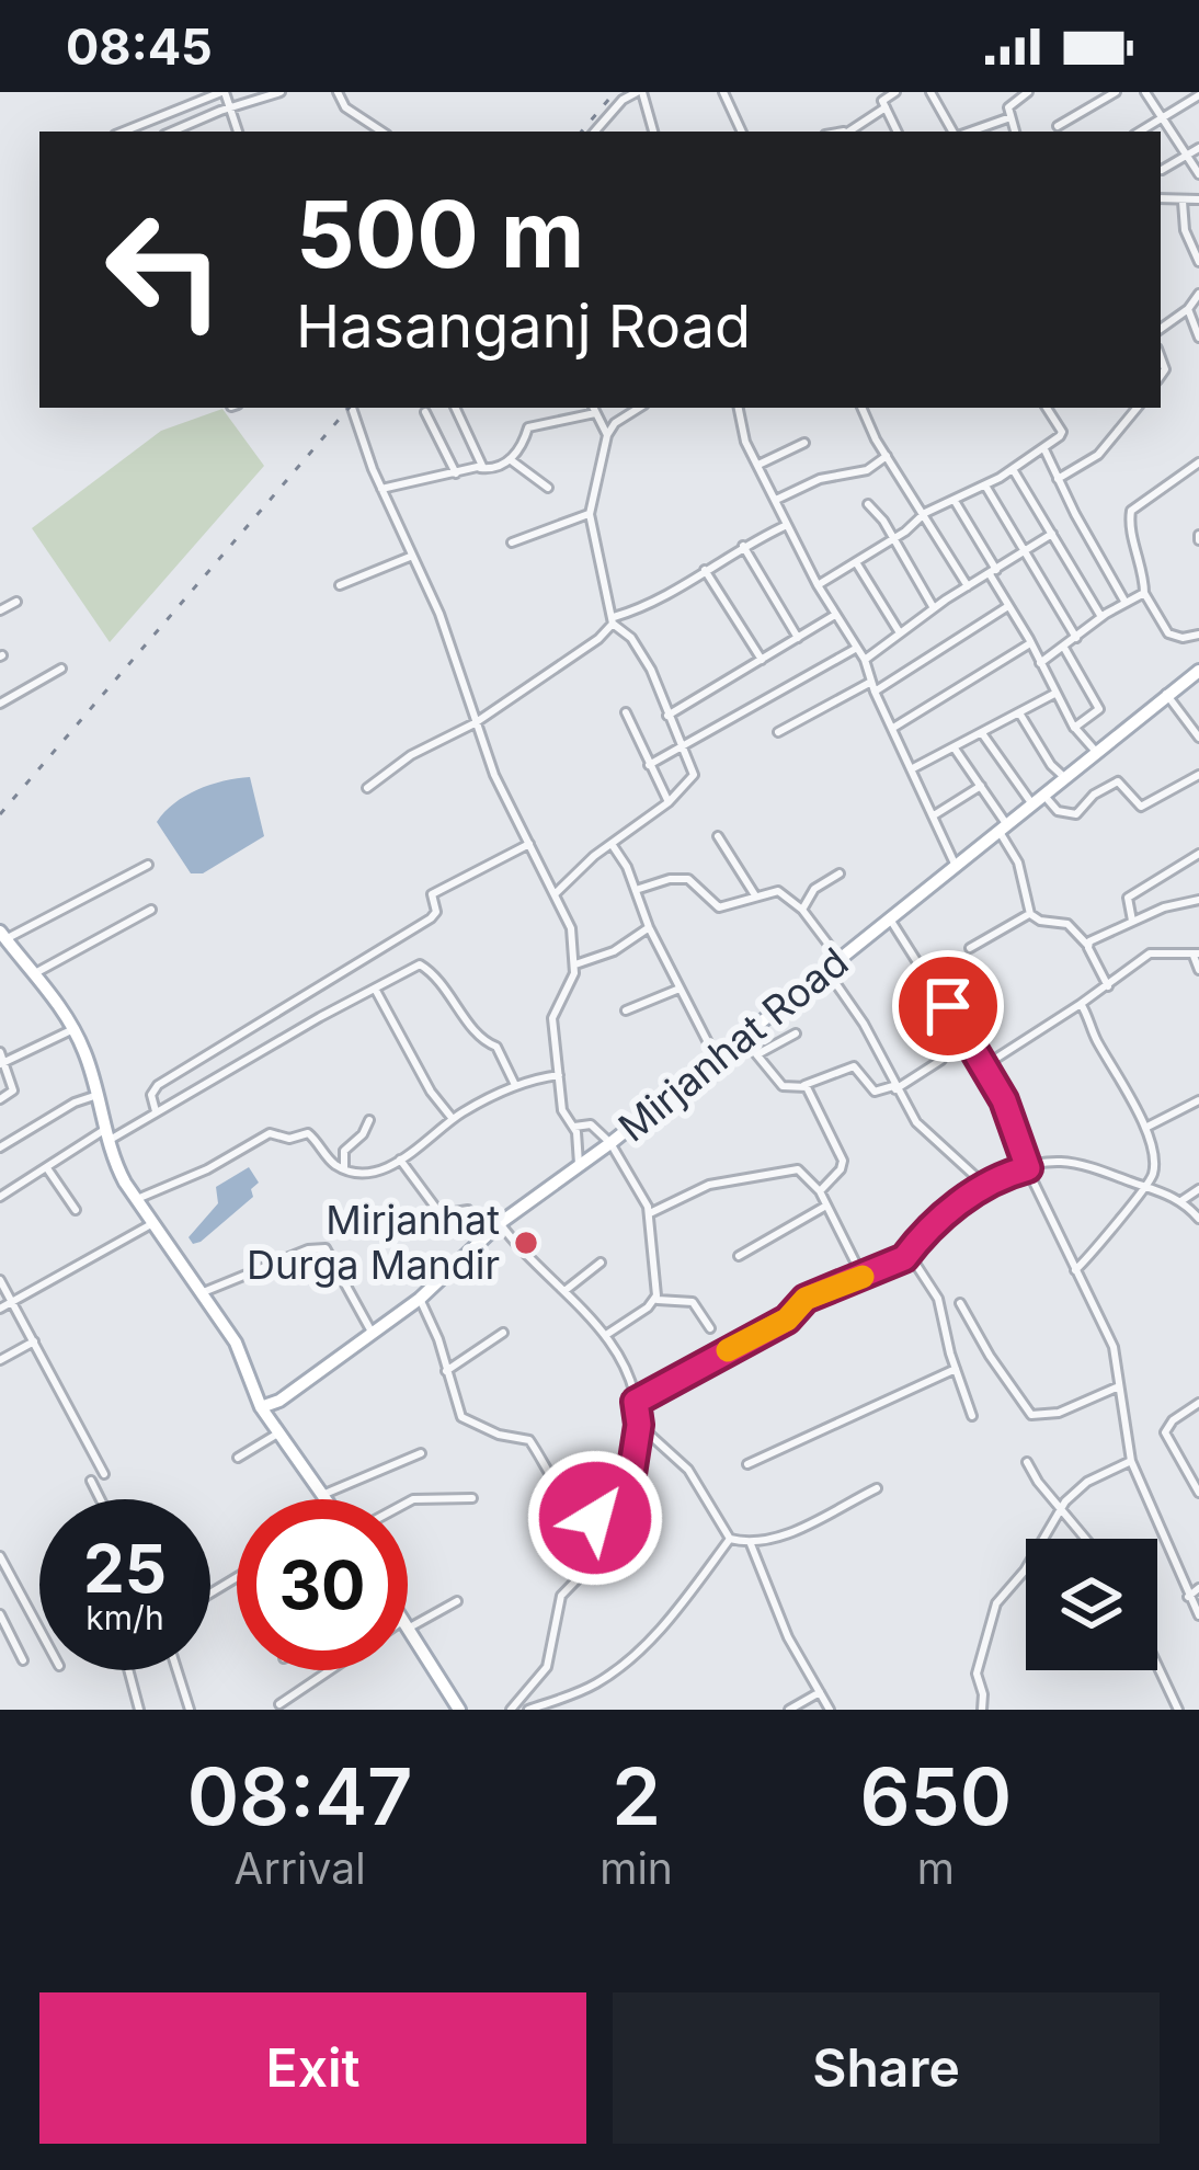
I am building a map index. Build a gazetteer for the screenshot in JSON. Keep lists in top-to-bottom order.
{
  "streets": {
    "main road": ["Mirjanhat Road"]
  },
  "places": ["Mirjanhat Durga Mandir"],
  "page": {
    "status": "08:45",
    "turn": ["500 m", "Hasanganj Road"],
    "speed": "25 km/h",
    "limit": "30",
    "eta": [
      "08:47",
      "Arrival",
      "2",
      "min",
      "650",
      "m"
    ],
    "buttons": ["Exit", "Share"]
  }
}
